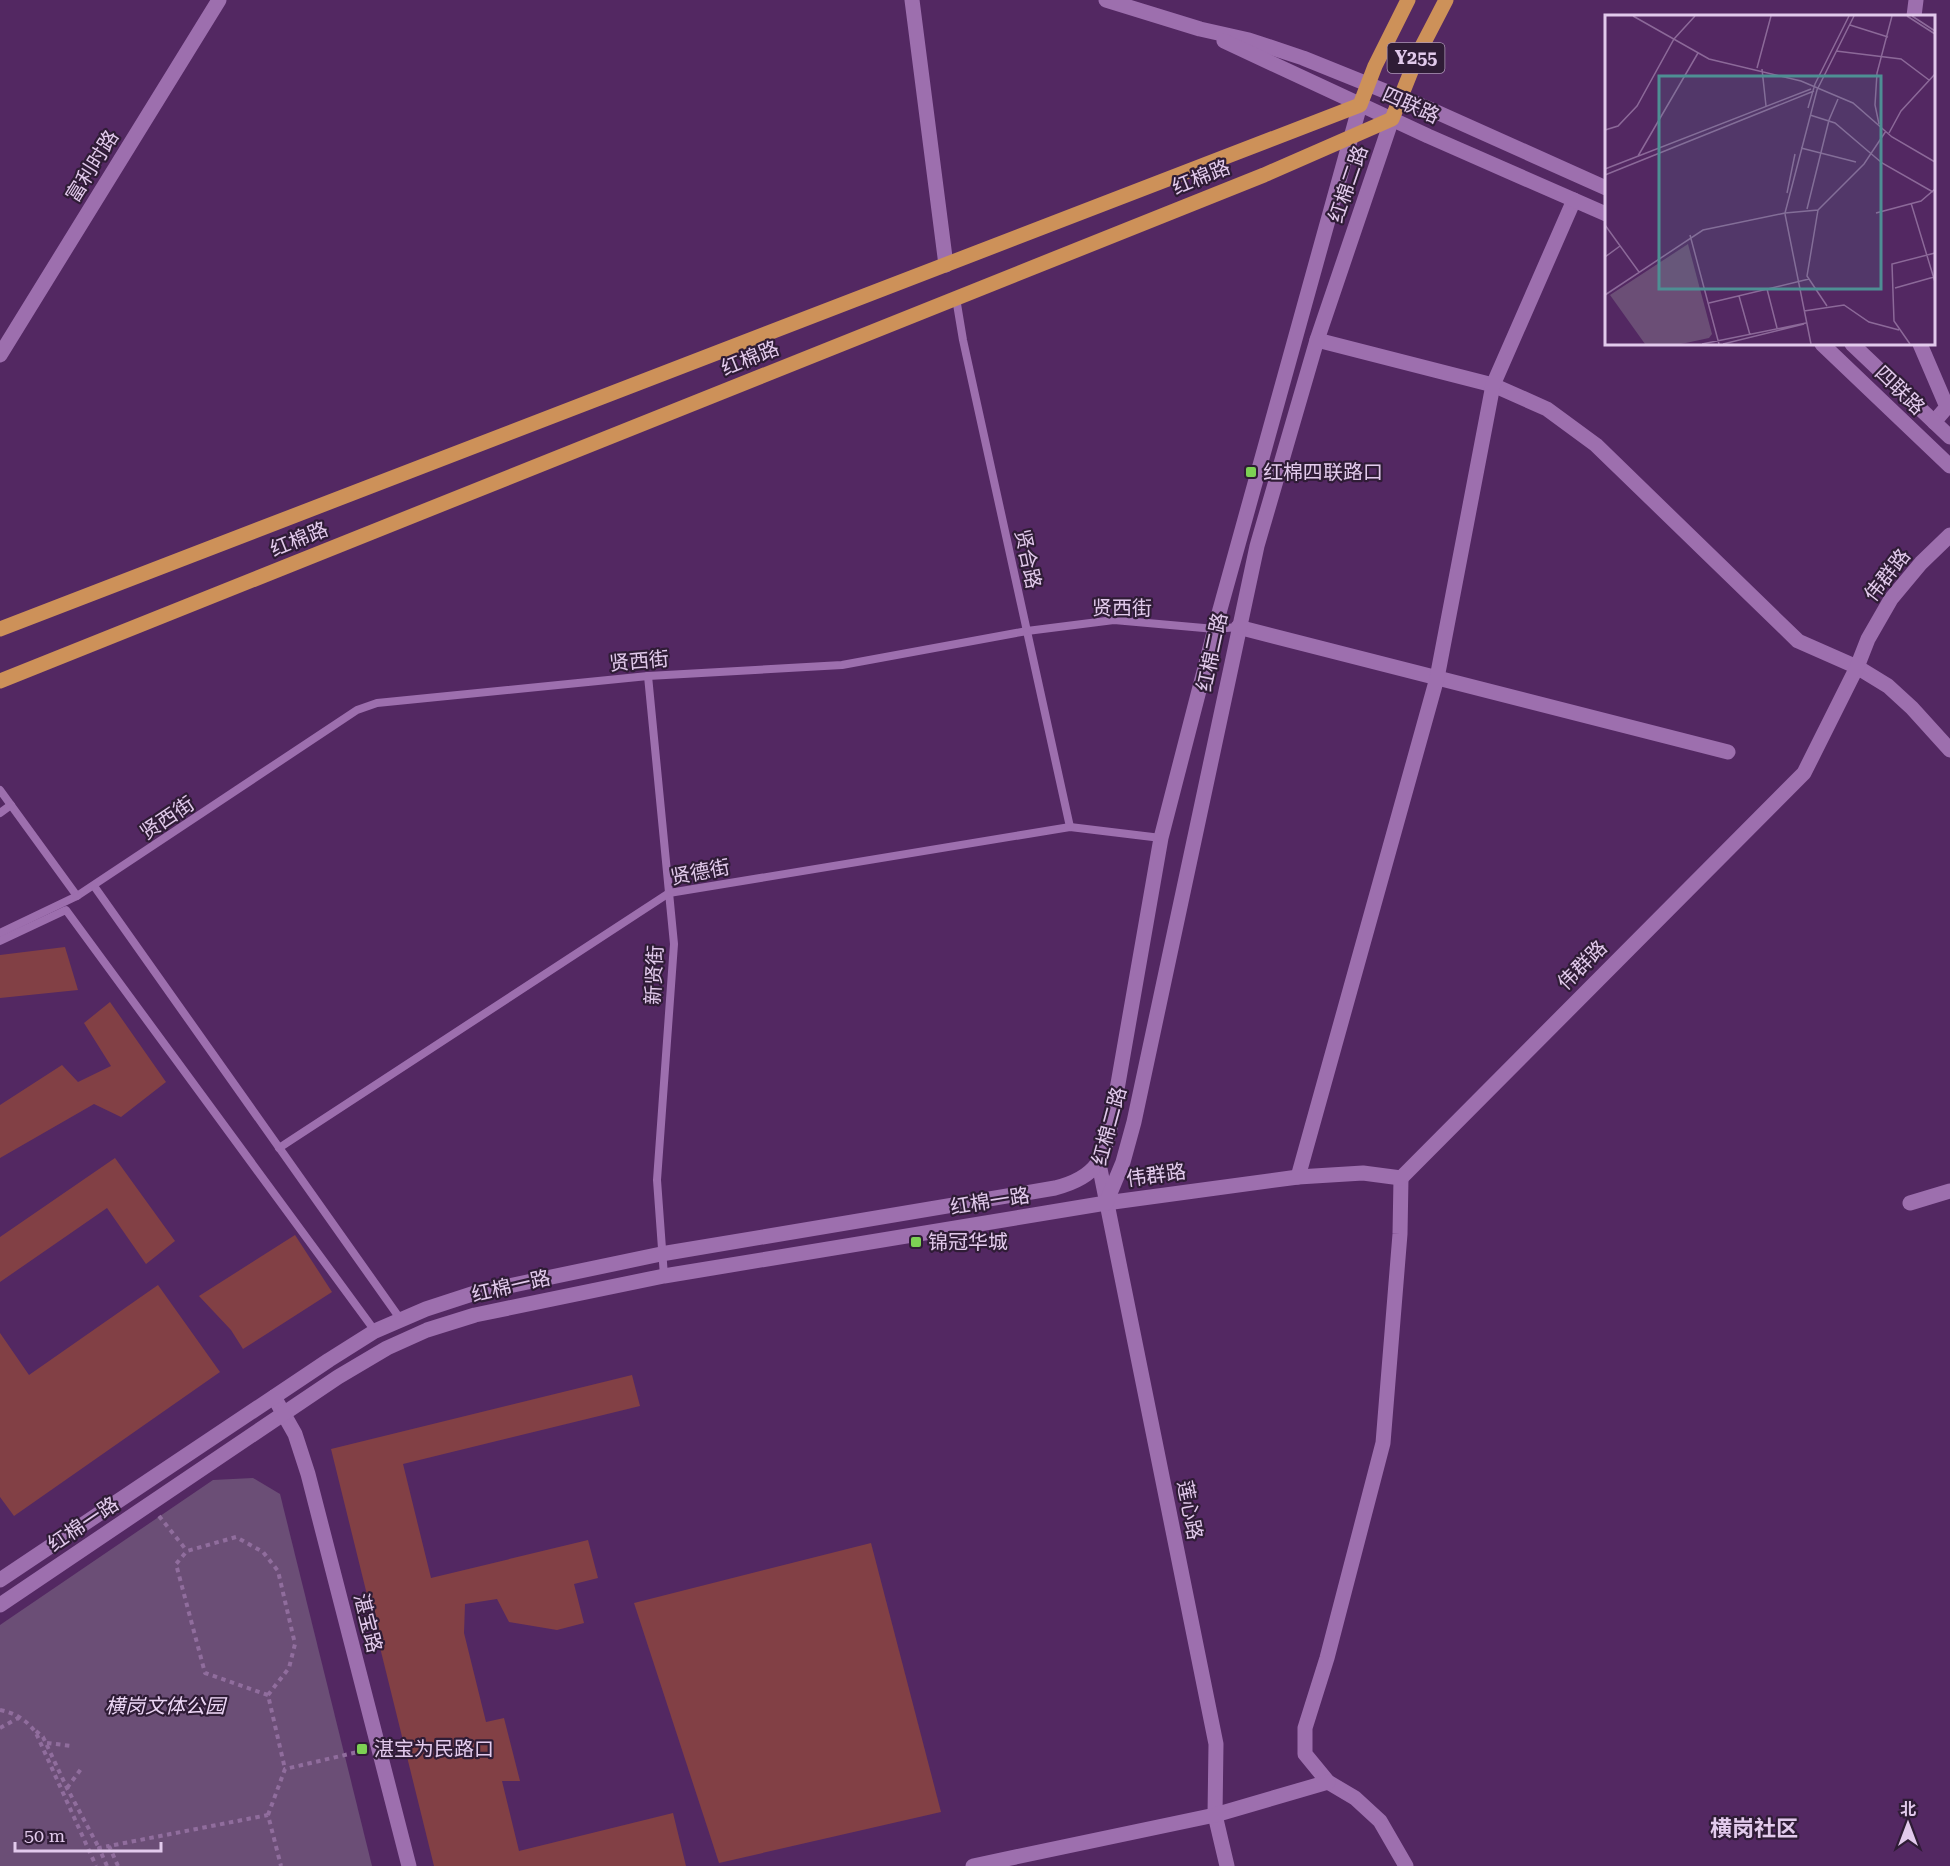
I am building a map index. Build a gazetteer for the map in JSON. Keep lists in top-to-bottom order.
{
  "streets": {
    "main road": ["Y255", "红棉路"],
    "street": [
      "四联路",
      "富利时路",
      "红棉二路",
      "伟群路",
      "红棉一路",
      "莲心路",
      "湛宝路"
    ],
    "lane": [
      "贤合路",
      "贤西街",
      "贤德街",
      "新贤街"
    ]
  },
  "crossings": [
    ["Y255", "四联路"],
    ["Y255", "红棉路"],
    ["Y255", "红棉二路"],
    ["四联路", "红棉路"],
    ["四联路", "红棉二路"],
    ["红棉路", "红棉二路"],
    ["红棉路", "贤合路"],
    ["红棉二路", "伟群路"],
    ["红棉二路", "贤西街"],
    ["红棉二路", "贤德街"],
    ["红棉二路", "红棉一路"],
    ["红棉二路", "莲心路"],
    ["贤合路", "贤西街"],
    ["贤合路", "贤德街"],
    ["伟群路", "红棉一路"],
    ["伟群路", "莲心路"],
    ["贤西街", "新贤街"],
    ["贤德街", "新贤街"],
    ["新贤街", "红棉一路"],
    ["红棉一路", "莲心路"],
    ["红棉一路", "湛宝路"]
  ],
  "districts": ["横岗社区"],
  "parks": ["横岗文体公园"],
  "places": {
    "transit": ["红棉四联路口", "锦冠华城", "湛宝为民路口"]
  },
  "scale_bar": "50 m",
  "north": "top"
}
